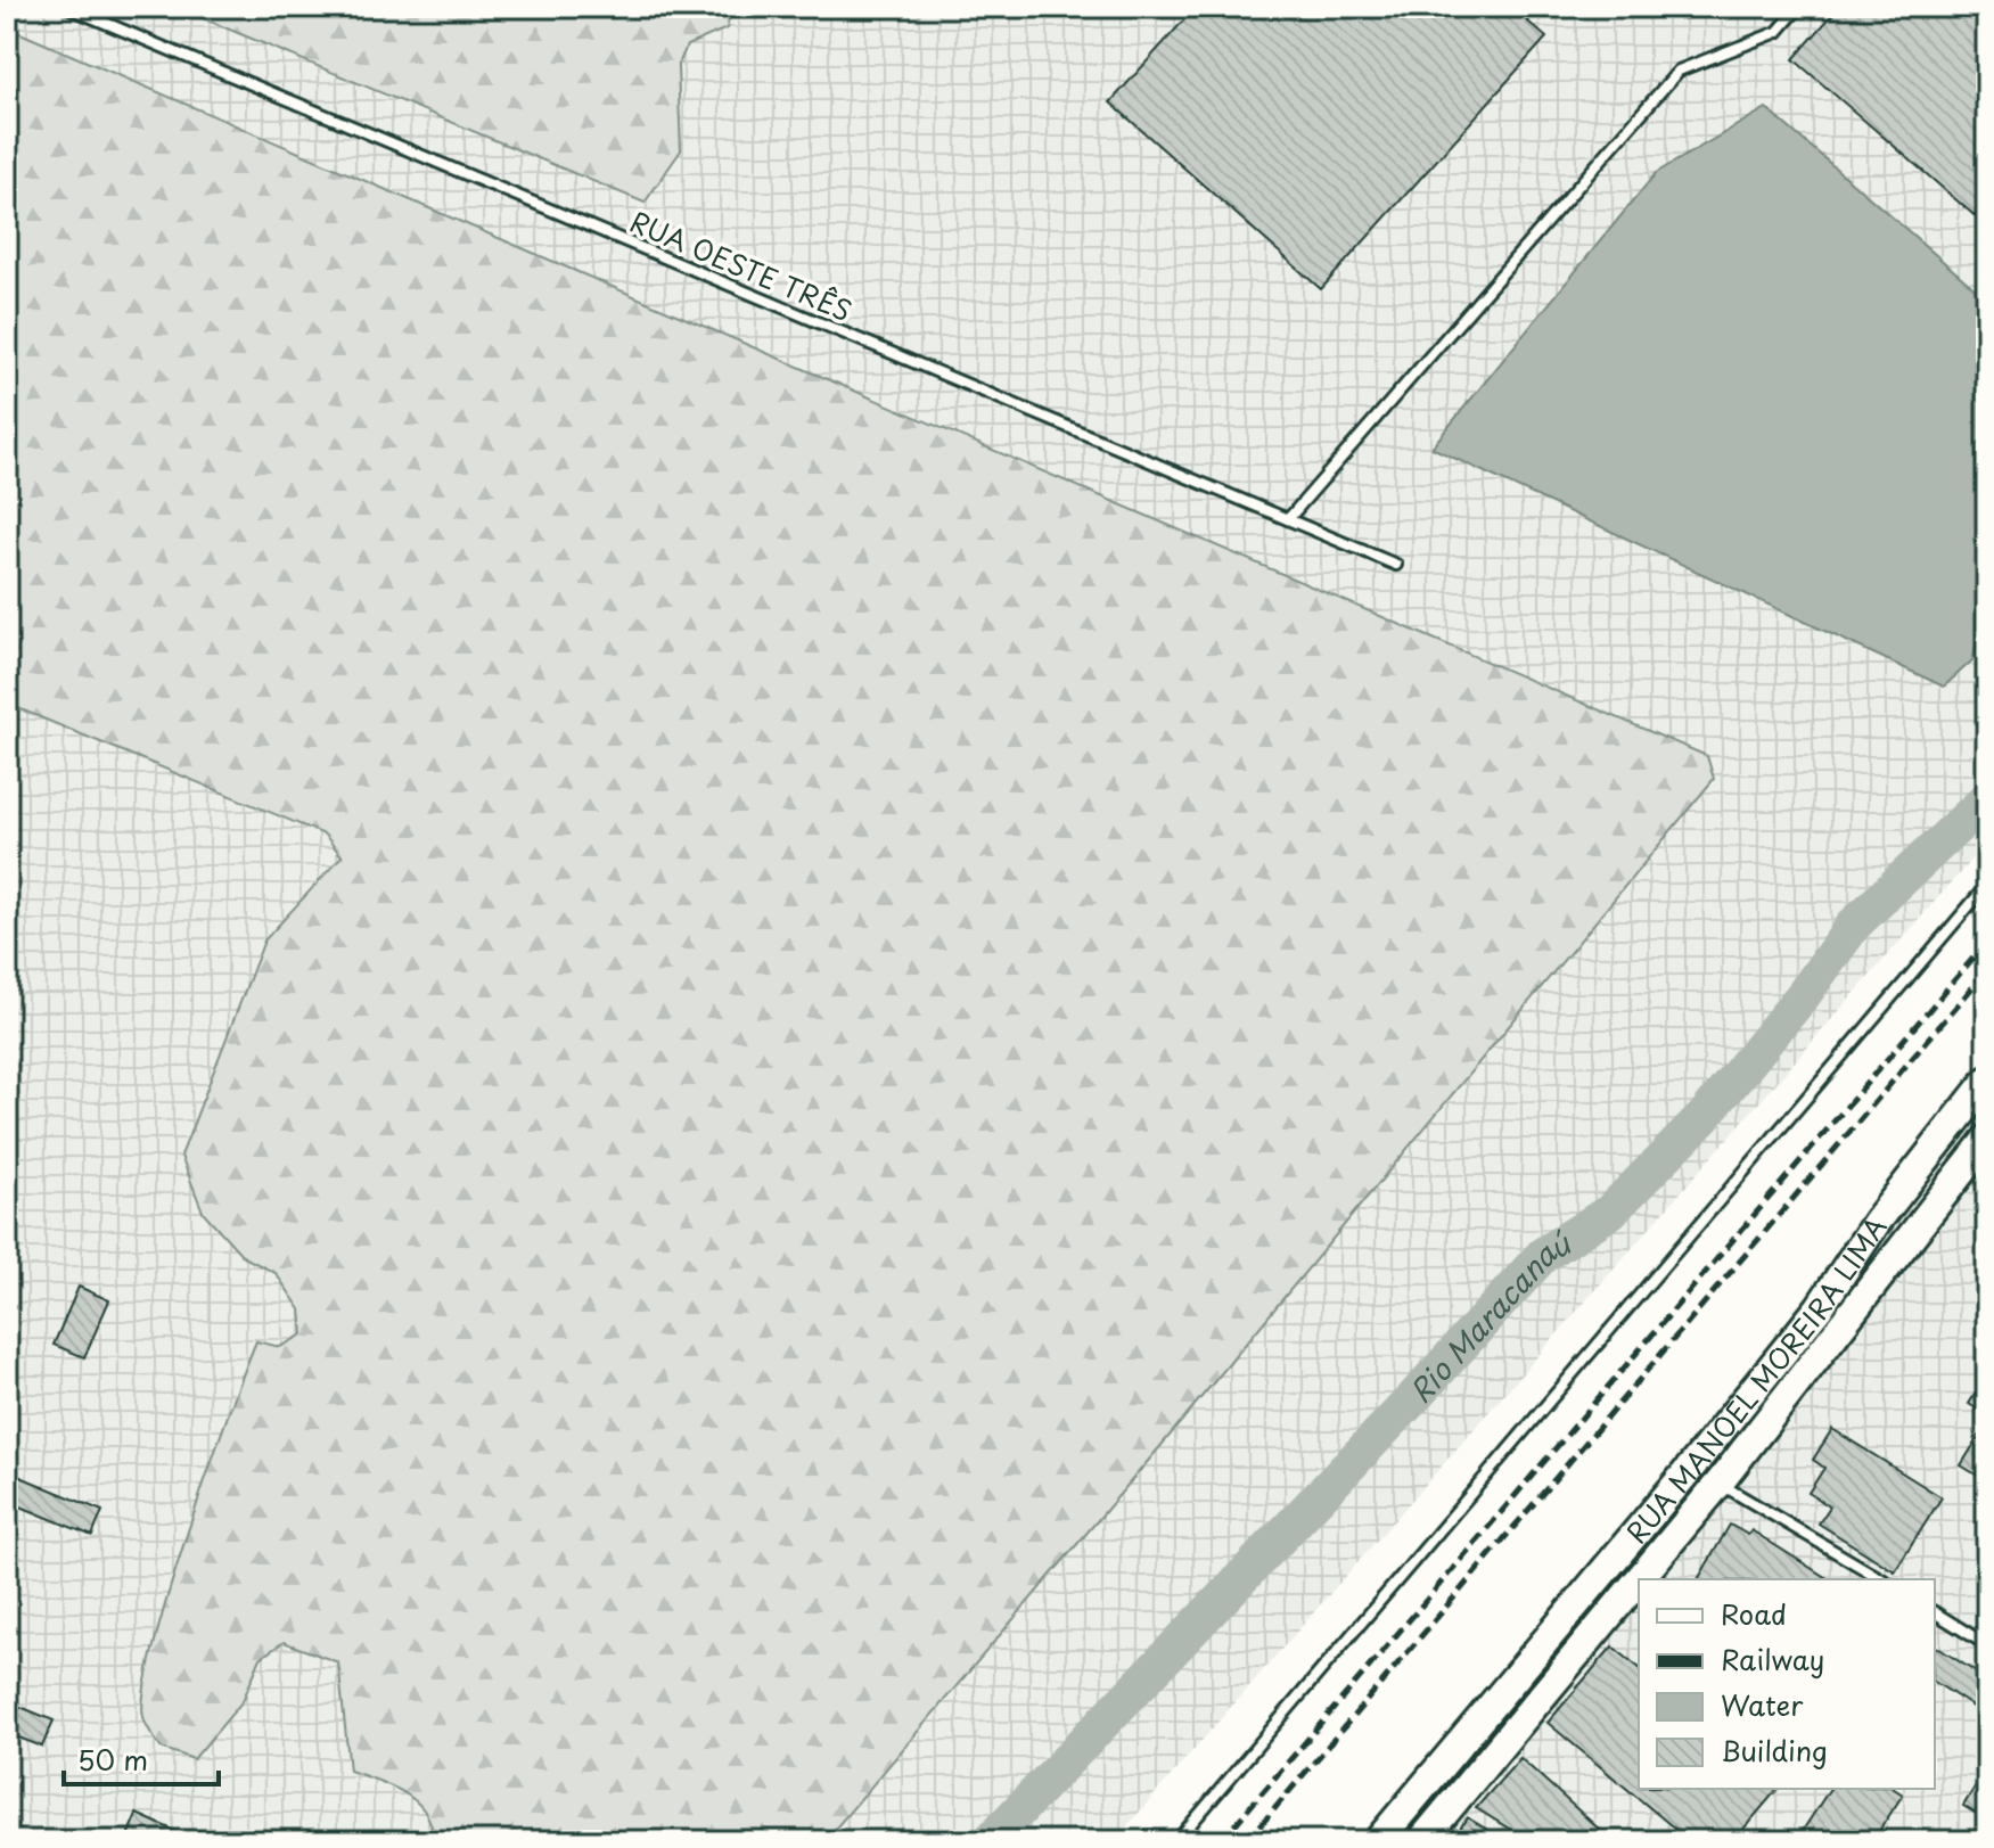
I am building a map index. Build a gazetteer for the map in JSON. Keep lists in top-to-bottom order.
{
  "streets": {
    "street": ["RUA MANOEL MOREIRA LIMA"],
    "lane": ["RUA OESTE TRÊS"]
  },
  "water": ["Rio Maracanaú"],
  "legend": [
    "Road",
    "Railway",
    "Water",
    "Building"
  ],
  "scale_bar": "50 m"
}
